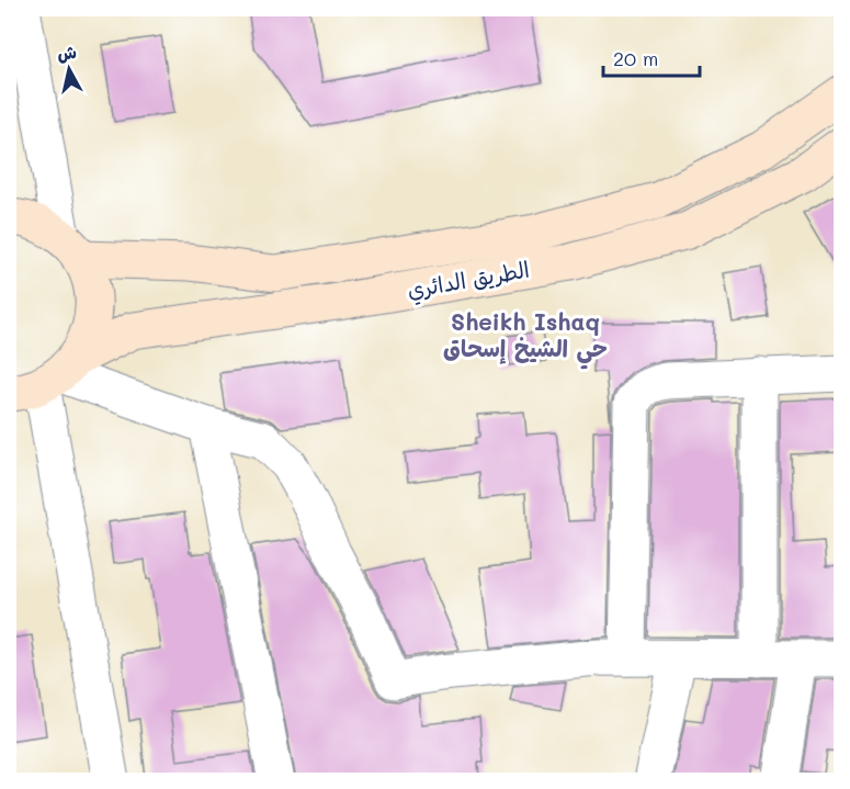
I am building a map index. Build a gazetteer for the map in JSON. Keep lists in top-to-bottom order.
{
  "streets": {
    "main road": ["الطريق الدائري"]
  },
  "districts": ["Sheikh Ishaq حي الشيخ إسحاق"],
  "scale_bar": "20 m",
  "north": "top"
}
